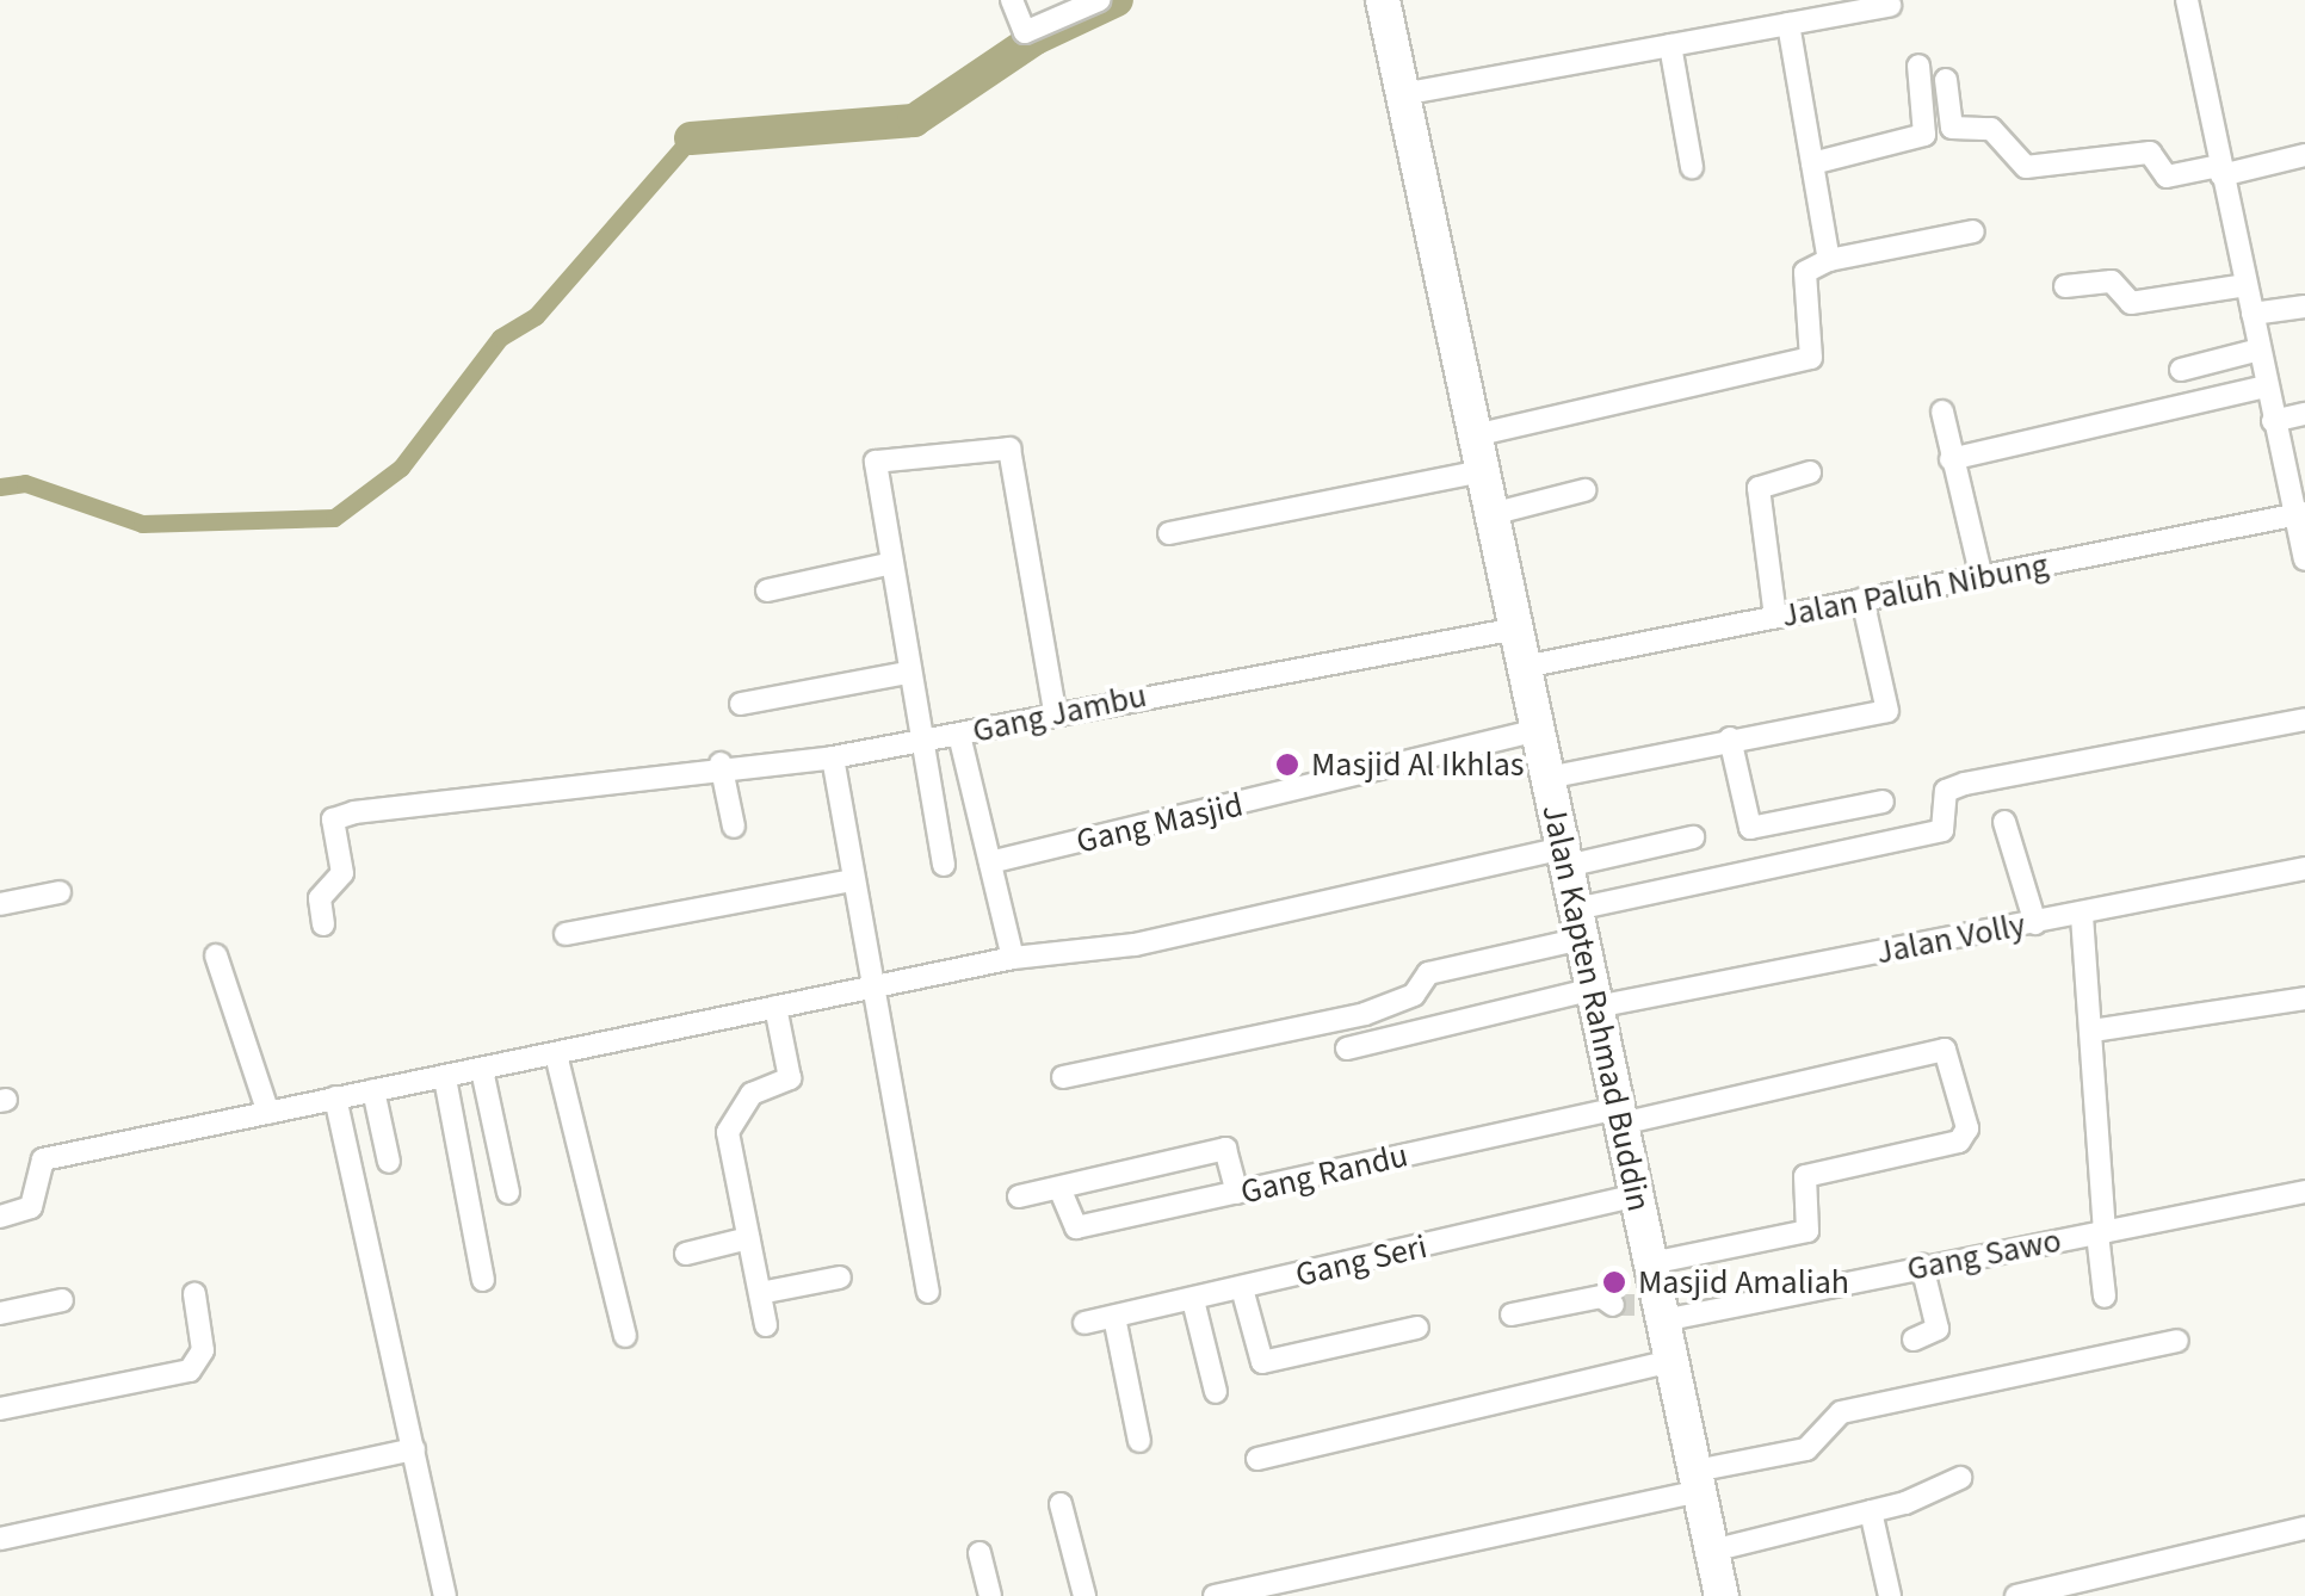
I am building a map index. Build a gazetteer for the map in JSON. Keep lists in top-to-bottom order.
{
  "streets": {
    "main road": ["Jalan Kapten Rahmad Buddin"],
    "street": [
      "Jalan Paluh Nibung",
      "Gang Jambu",
      "Gang Masjid",
      "Jalan Volly",
      "Gang Randu",
      "Gang Sawo",
      "Gang Seri"
    ]
  },
  "crossings": [
    ["Jalan Paluh Nibung", "Jalan Kapten Rahmad Buddin"],
    ["Gang Jambu", "Jalan Kapten Rahmad Buddin"],
    ["Gang Masjid", "Jalan Kapten Rahmad Buddin"],
    ["Jalan Volly", "Jalan Kapten Rahmad Buddin"],
    ["Jalan Kapten Rahmad Buddin", "Gang Randu"],
    ["Jalan Kapten Rahmad Buddin", "Gang Sawo"],
    ["Jalan Kapten Rahmad Buddin", "Gang Seri"]
  ],
  "places": ["Masjid Al Ikhlas", "Masjid Amaliah"]
}
